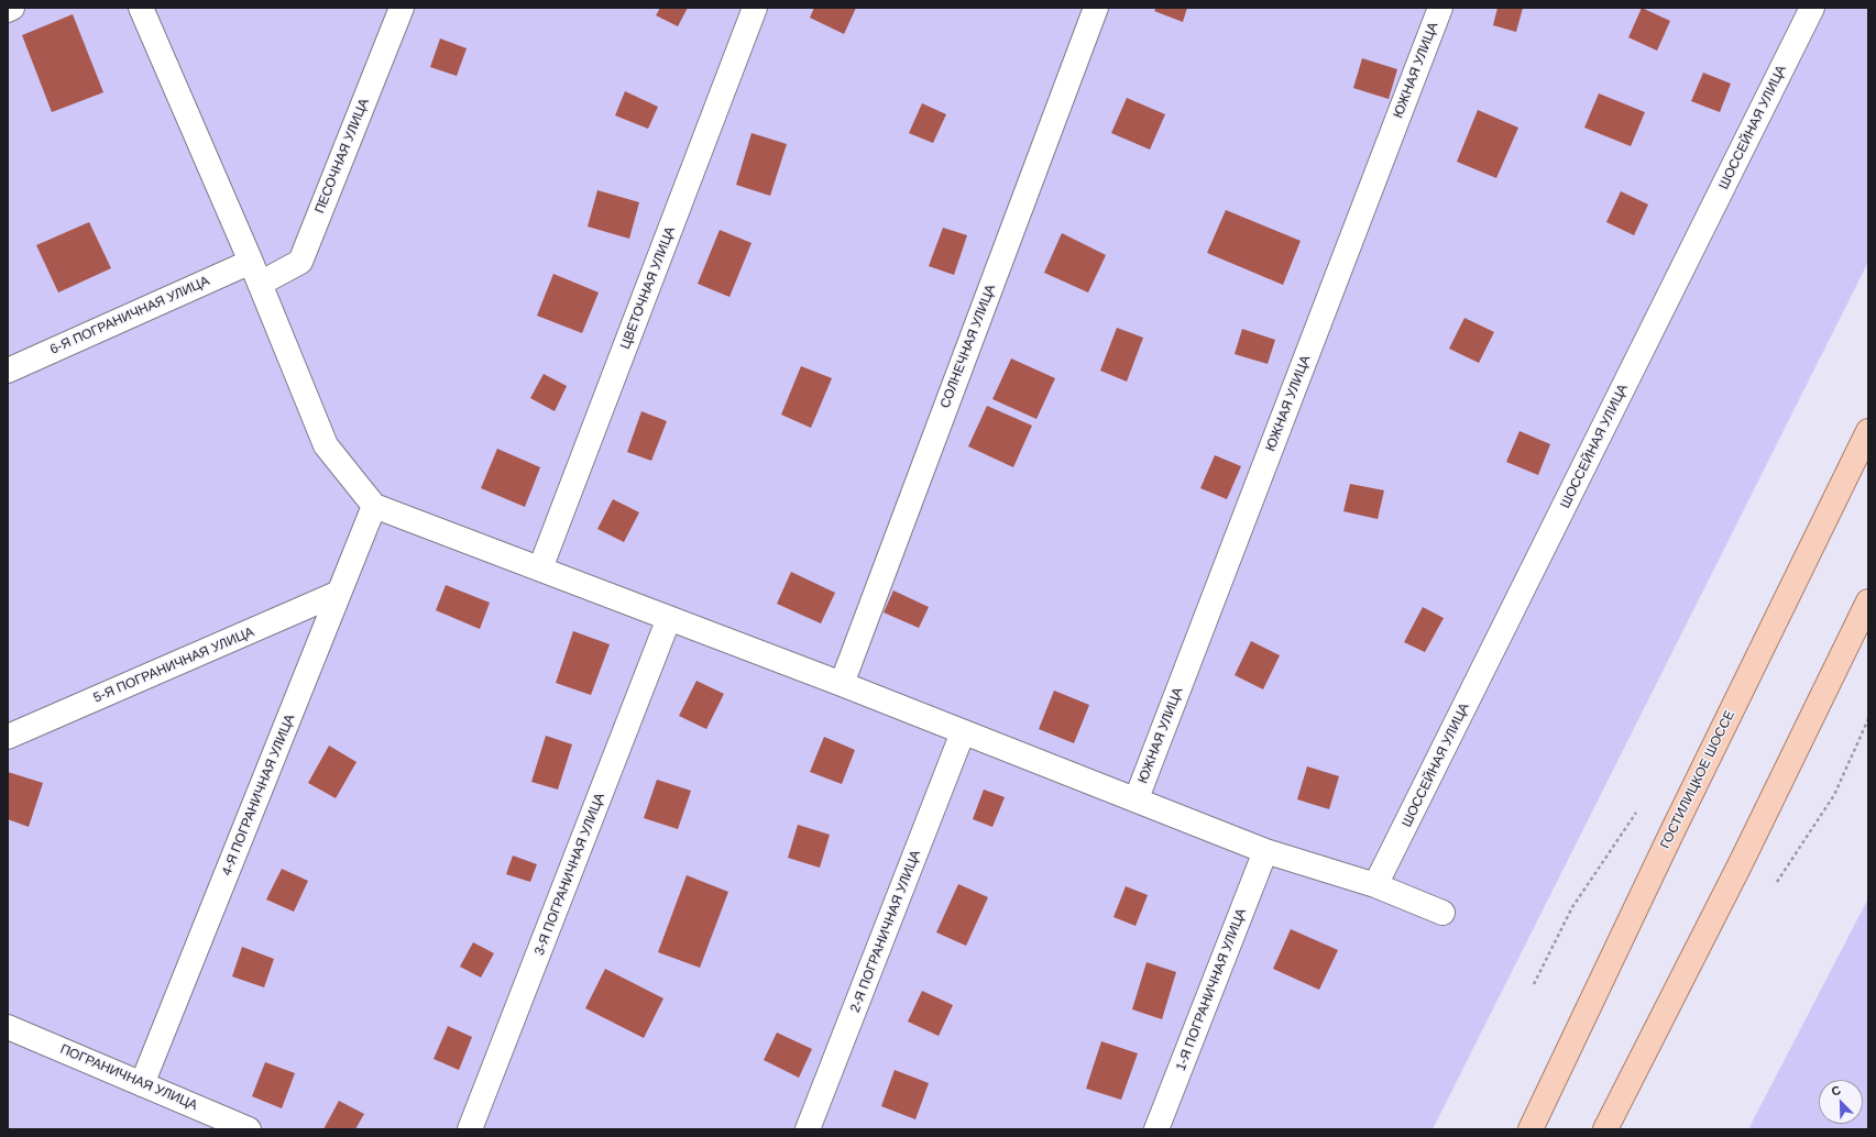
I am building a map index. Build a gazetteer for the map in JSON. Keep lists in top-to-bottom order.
{
  "streets": {
    "main road": ["ГОСТИЛИЦКОЕ ШОССЕ"],
    "lane": [
      "ЮЖНАЯ УЛИЦА",
      "ШОССЕЙНАЯ УЛИЦА",
      "ПЕСОЧНАЯ УЛИЦА",
      "ЦВЕТОЧНАЯ УЛИЦА",
      "6-Я ПОГРАНИЧНАЯ УЛИЦА",
      "СОЛНЕЧНАЯ УЛИЦА",
      "5-Я ПОГРАНИЧНАЯ УЛИЦА",
      "4-Я ПОГРАНИЧНАЯ УЛИЦА",
      "3-Я ПОГРАНИЧНАЯ УЛИЦА",
      "2-Я ПОГРАНИЧНАЯ УЛИЦА",
      "1-Я ПОГРАНИЧНАЯ УЛИЦА",
      "ПОГРАНИЧНАЯ УЛИЦА"
    ]
  },
  "crossings": [
    ["5-Я ПОГРАНИЧНАЯ УЛИЦА", "4-Я ПОГРАНИЧНАЯ УЛИЦА"],
    ["4-Я ПОГРАНИЧНАЯ УЛИЦА", "ПОГРАНИЧНАЯ УЛИЦА"]
  ],
  "north": "top left"
}
